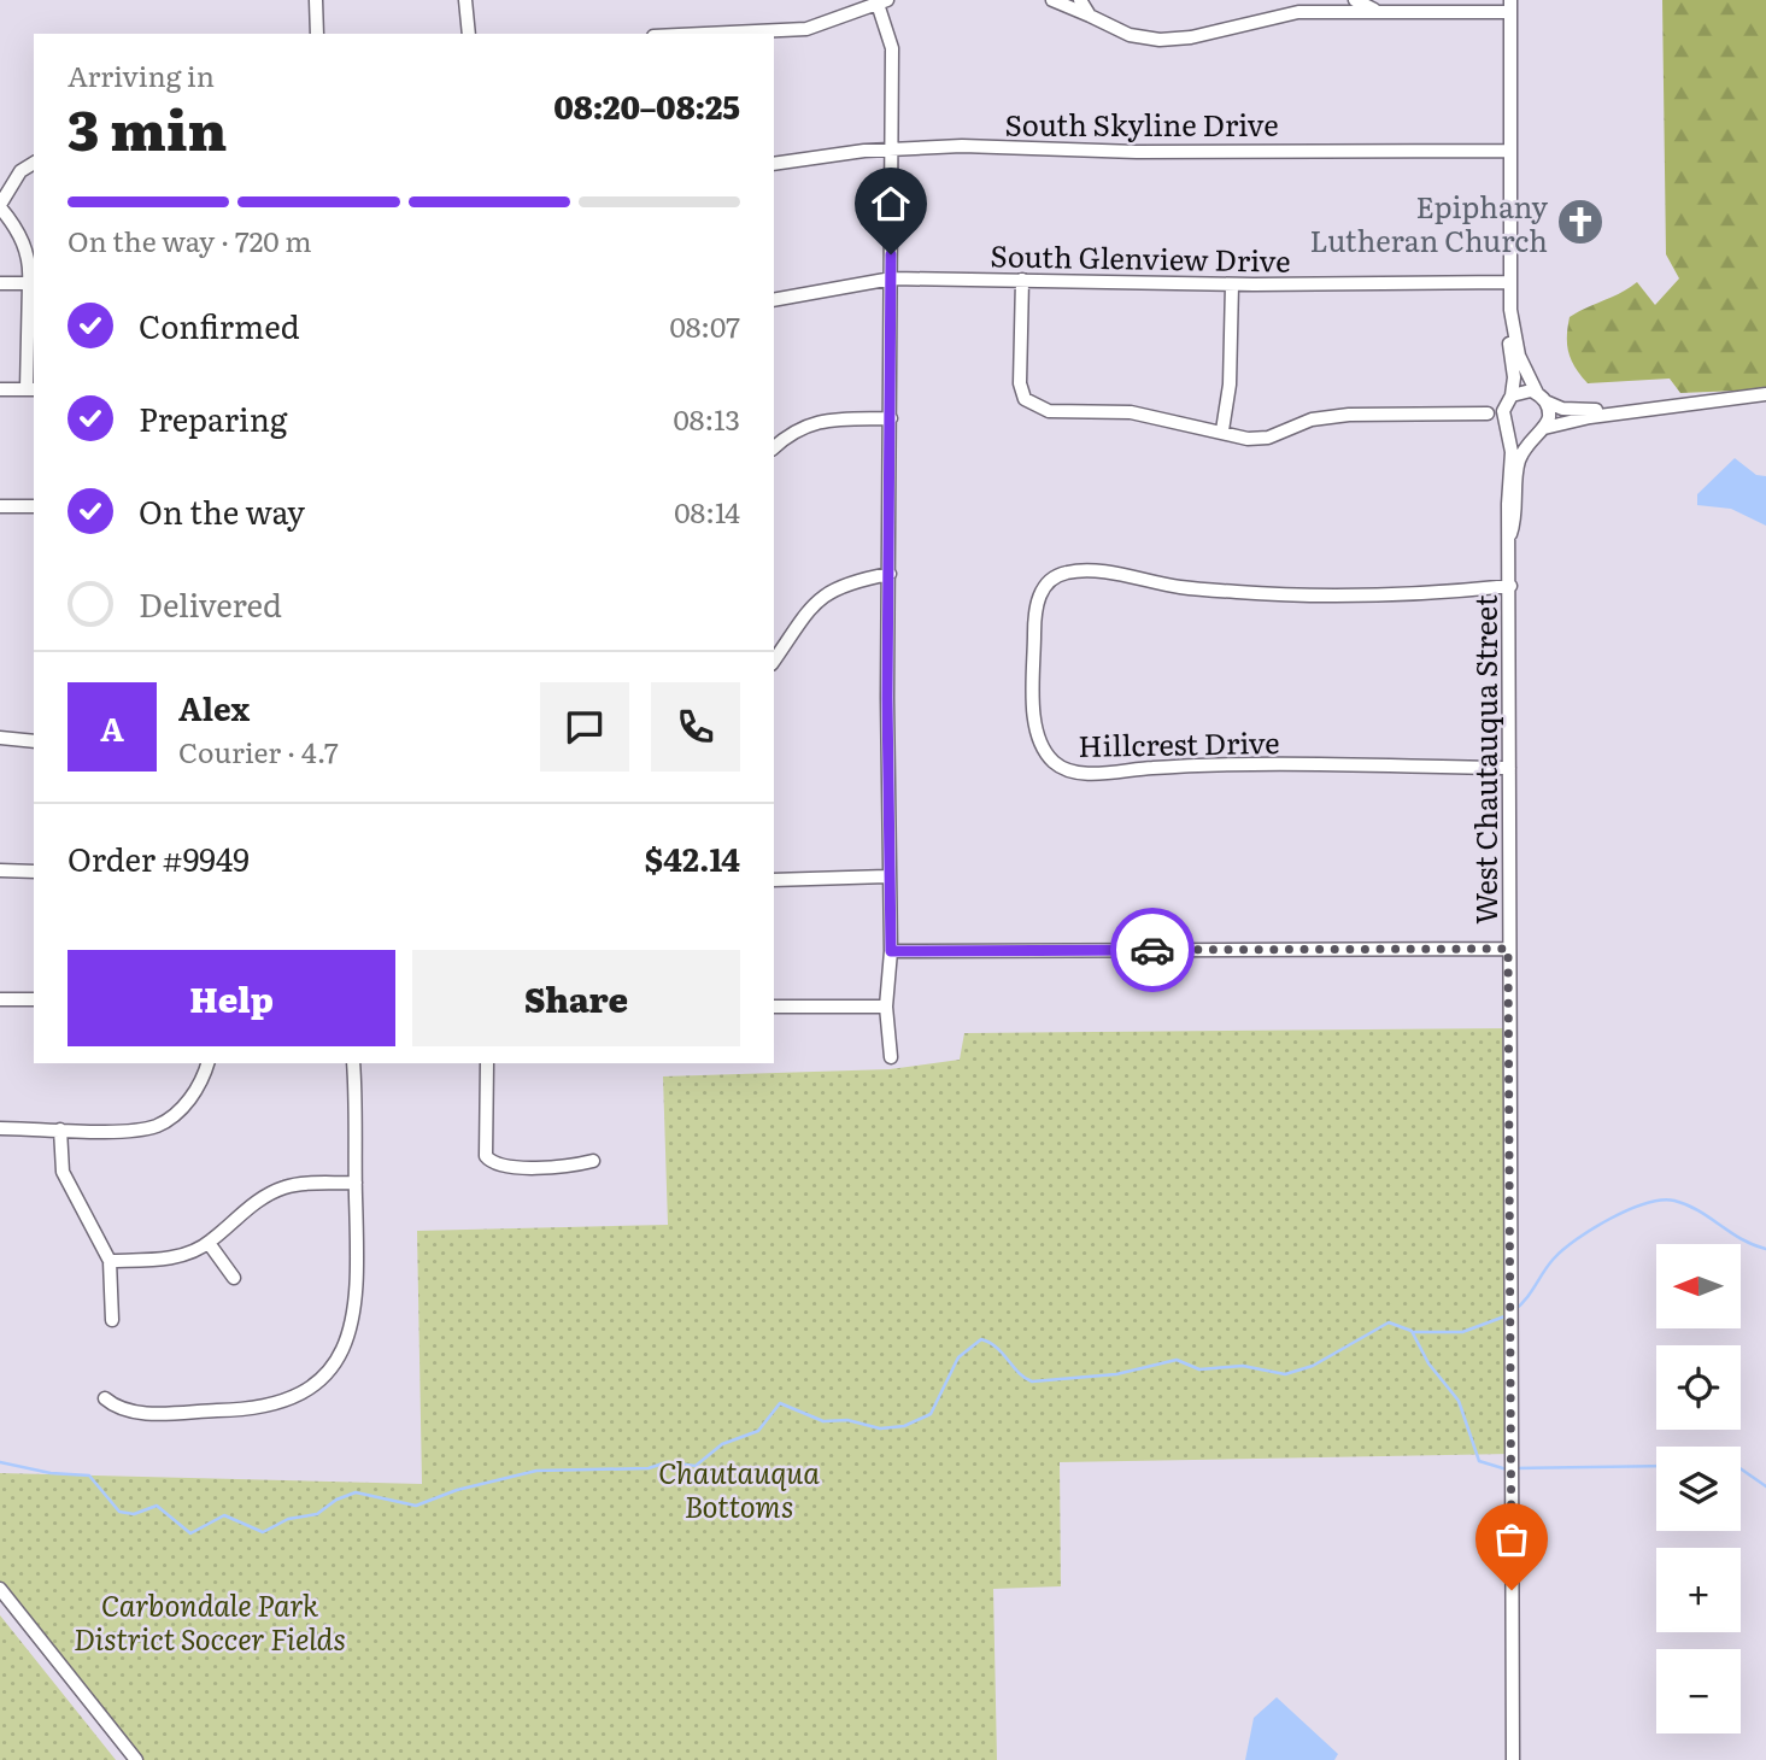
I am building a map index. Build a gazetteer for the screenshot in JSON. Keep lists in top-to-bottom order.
{
  "streets": {
    "street": [
      "South Skyline Drive",
      "South Glenview Drive",
      "Hillcrest Drive",
      "West Chautauqua Street"
    ]
  },
  "crossings": [
    ["South Skyline Drive", "West Chautauqua Street"],
    ["South Glenview Drive", "West Chautauqua Street"],
    ["Hillcrest Drive", "West Chautauqua Street"]
  ],
  "parks": ["Chautauqua Bottoms", "Carbondale Park District Soccer Fields"],
  "places": {
    "church": ["Epiphany Lutheran Church"]
  },
  "north": "left",
  "page": {
    "heading": ["3 min", "Arriving in", "08:20–08:25"],
    "panel": [
      "Alex",
      "Courier · 4.7",
      "Order #9949",
      "$42.14"
    ],
    "bar": "On the way · 720 m",
    "list": [
      ["Confirmed", "08:07"],
      ["Preparing", "08:13"],
      ["On the way", "08:14"],
      "Delivered"
    ],
    "round": "A",
    "buttons": ["Help", "Share"],
    "map_buttons": ["+", "−"]
  }
}
